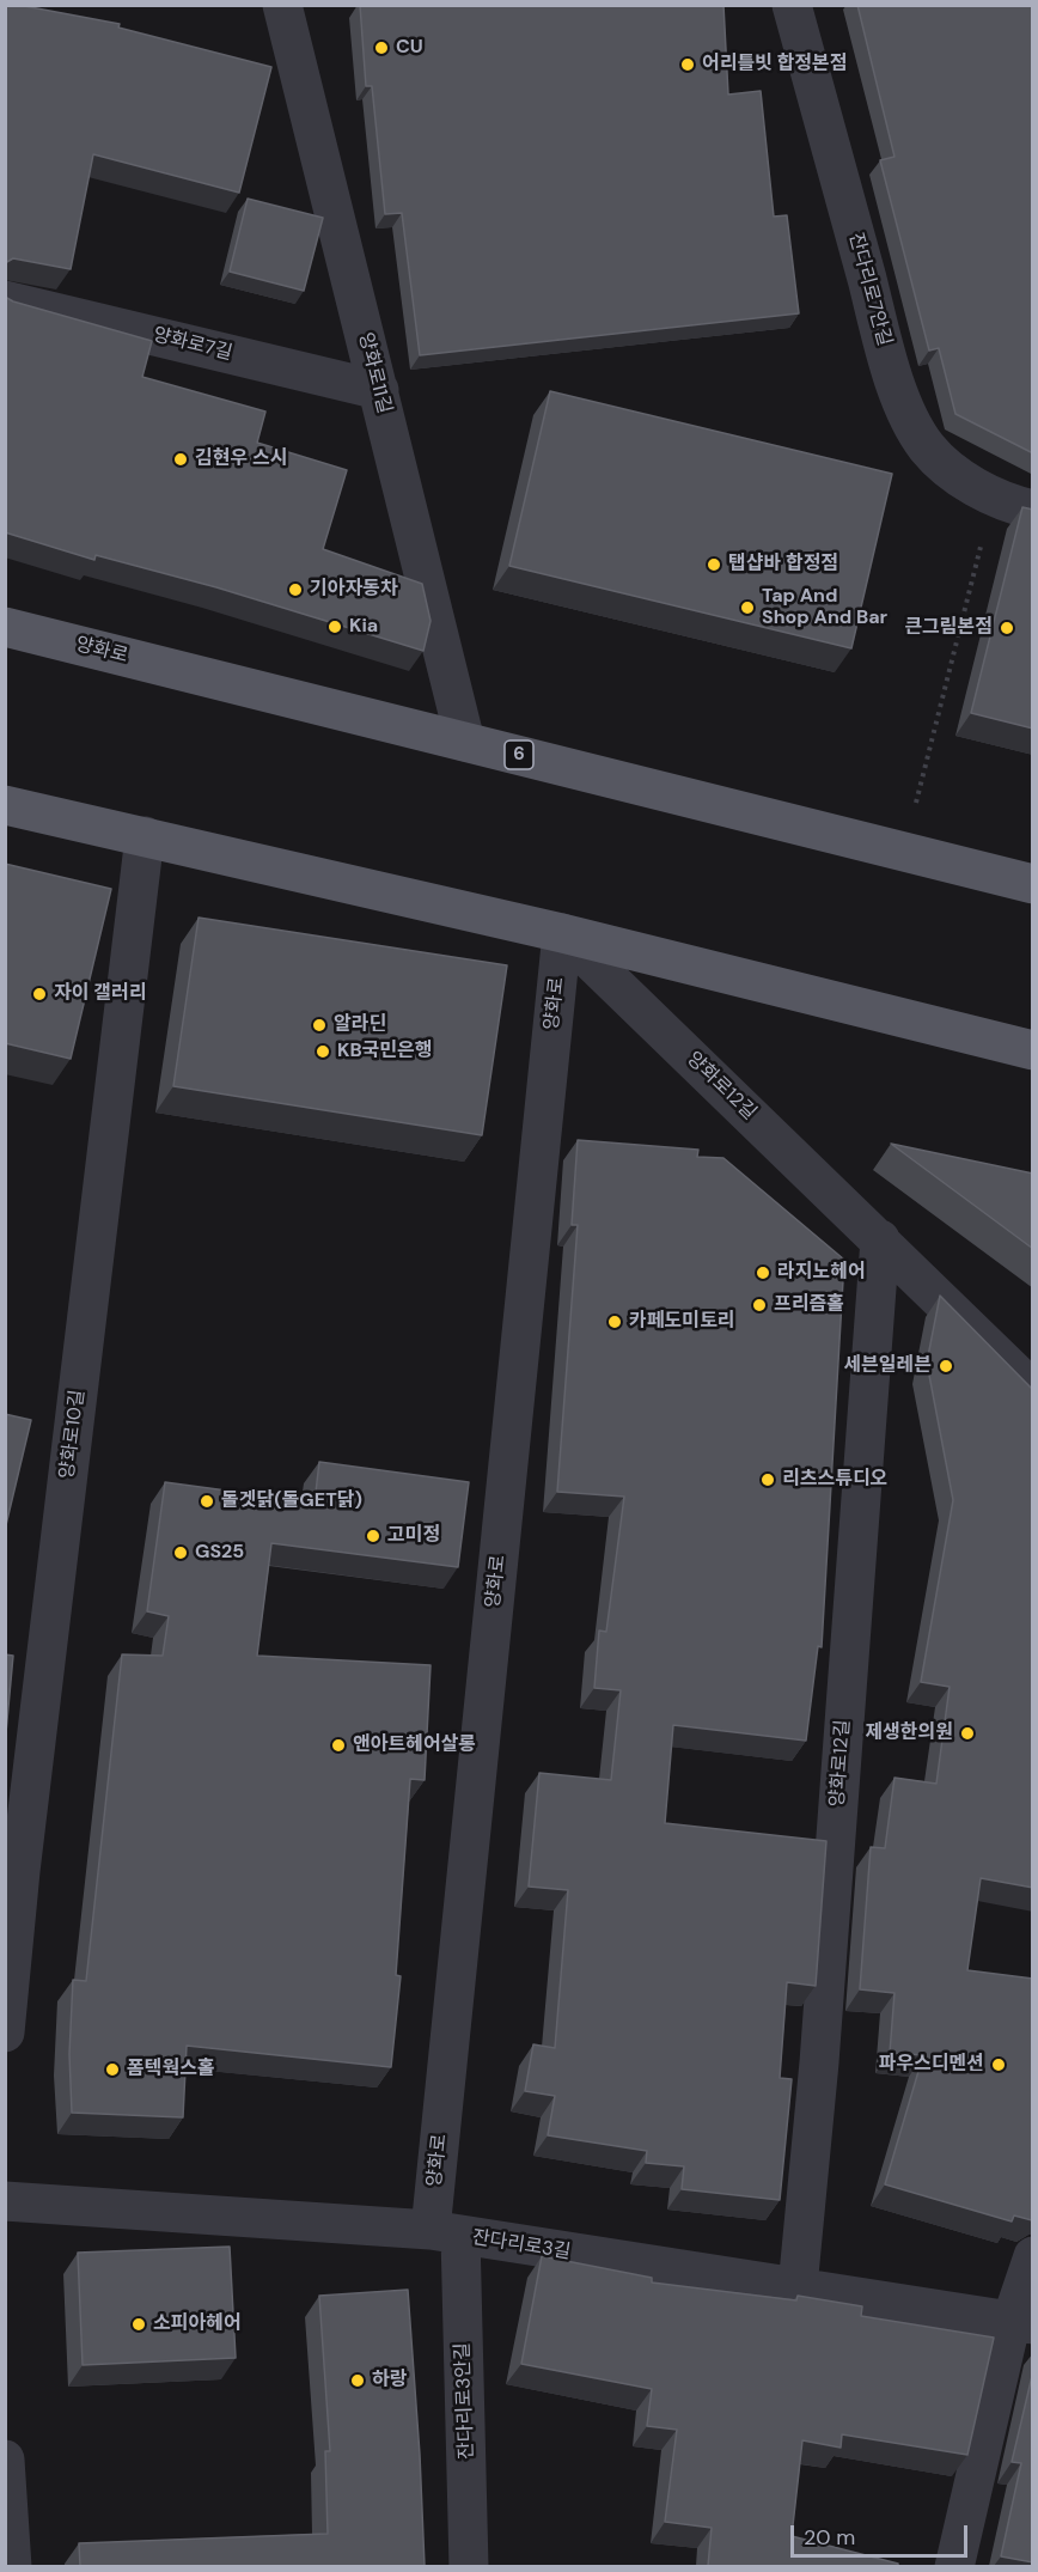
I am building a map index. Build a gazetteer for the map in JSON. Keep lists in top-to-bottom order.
{
  "streets": {
    "main road": ["양화로", "6"],
    "street": [
      "잔다리로7안길",
      "양화로7길",
      "양화로11길",
      "양화로12길",
      "양화로10길",
      "잔다리로3길",
      "잔다리로3안길"
    ]
  },
  "crossings": [
    ["양화로7길", "양화로11길"],
    ["양화로11길", "양화로"],
    ["양화로", "양화로12길"],
    ["양화로", "잔다리로3길"],
    ["양화로", "잔다리로3안길"],
    ["양화로12길", "잔다리로3길"],
    ["잔다리로3길", "잔다리로3안길"]
  ],
  "places": [
    "CU",
    "어리틀빗 합정본점",
    "김현우 스시",
    "탭샵바 합정점",
    "기아자동차",
    "Tap And Shop And Bar",
    "Kia",
    "큰그림본점",
    "자이 갤러리",
    "알라딘",
    "KB국민은행",
    "라지노헤어",
    "프리즘홀",
    "카페도미토리",
    "세븐일레븐",
    "리츠스튜디오",
    "돌겟닭(돌GET닭)",
    "고미정",
    "GS25",
    "제생한의원",
    "앤아트헤어살롱",
    "파우스디멘션",
    "폼텍웍스홀",
    "소피아헤어",
    "하랑"
  ],
  "scale_bar": "20 m"
}
